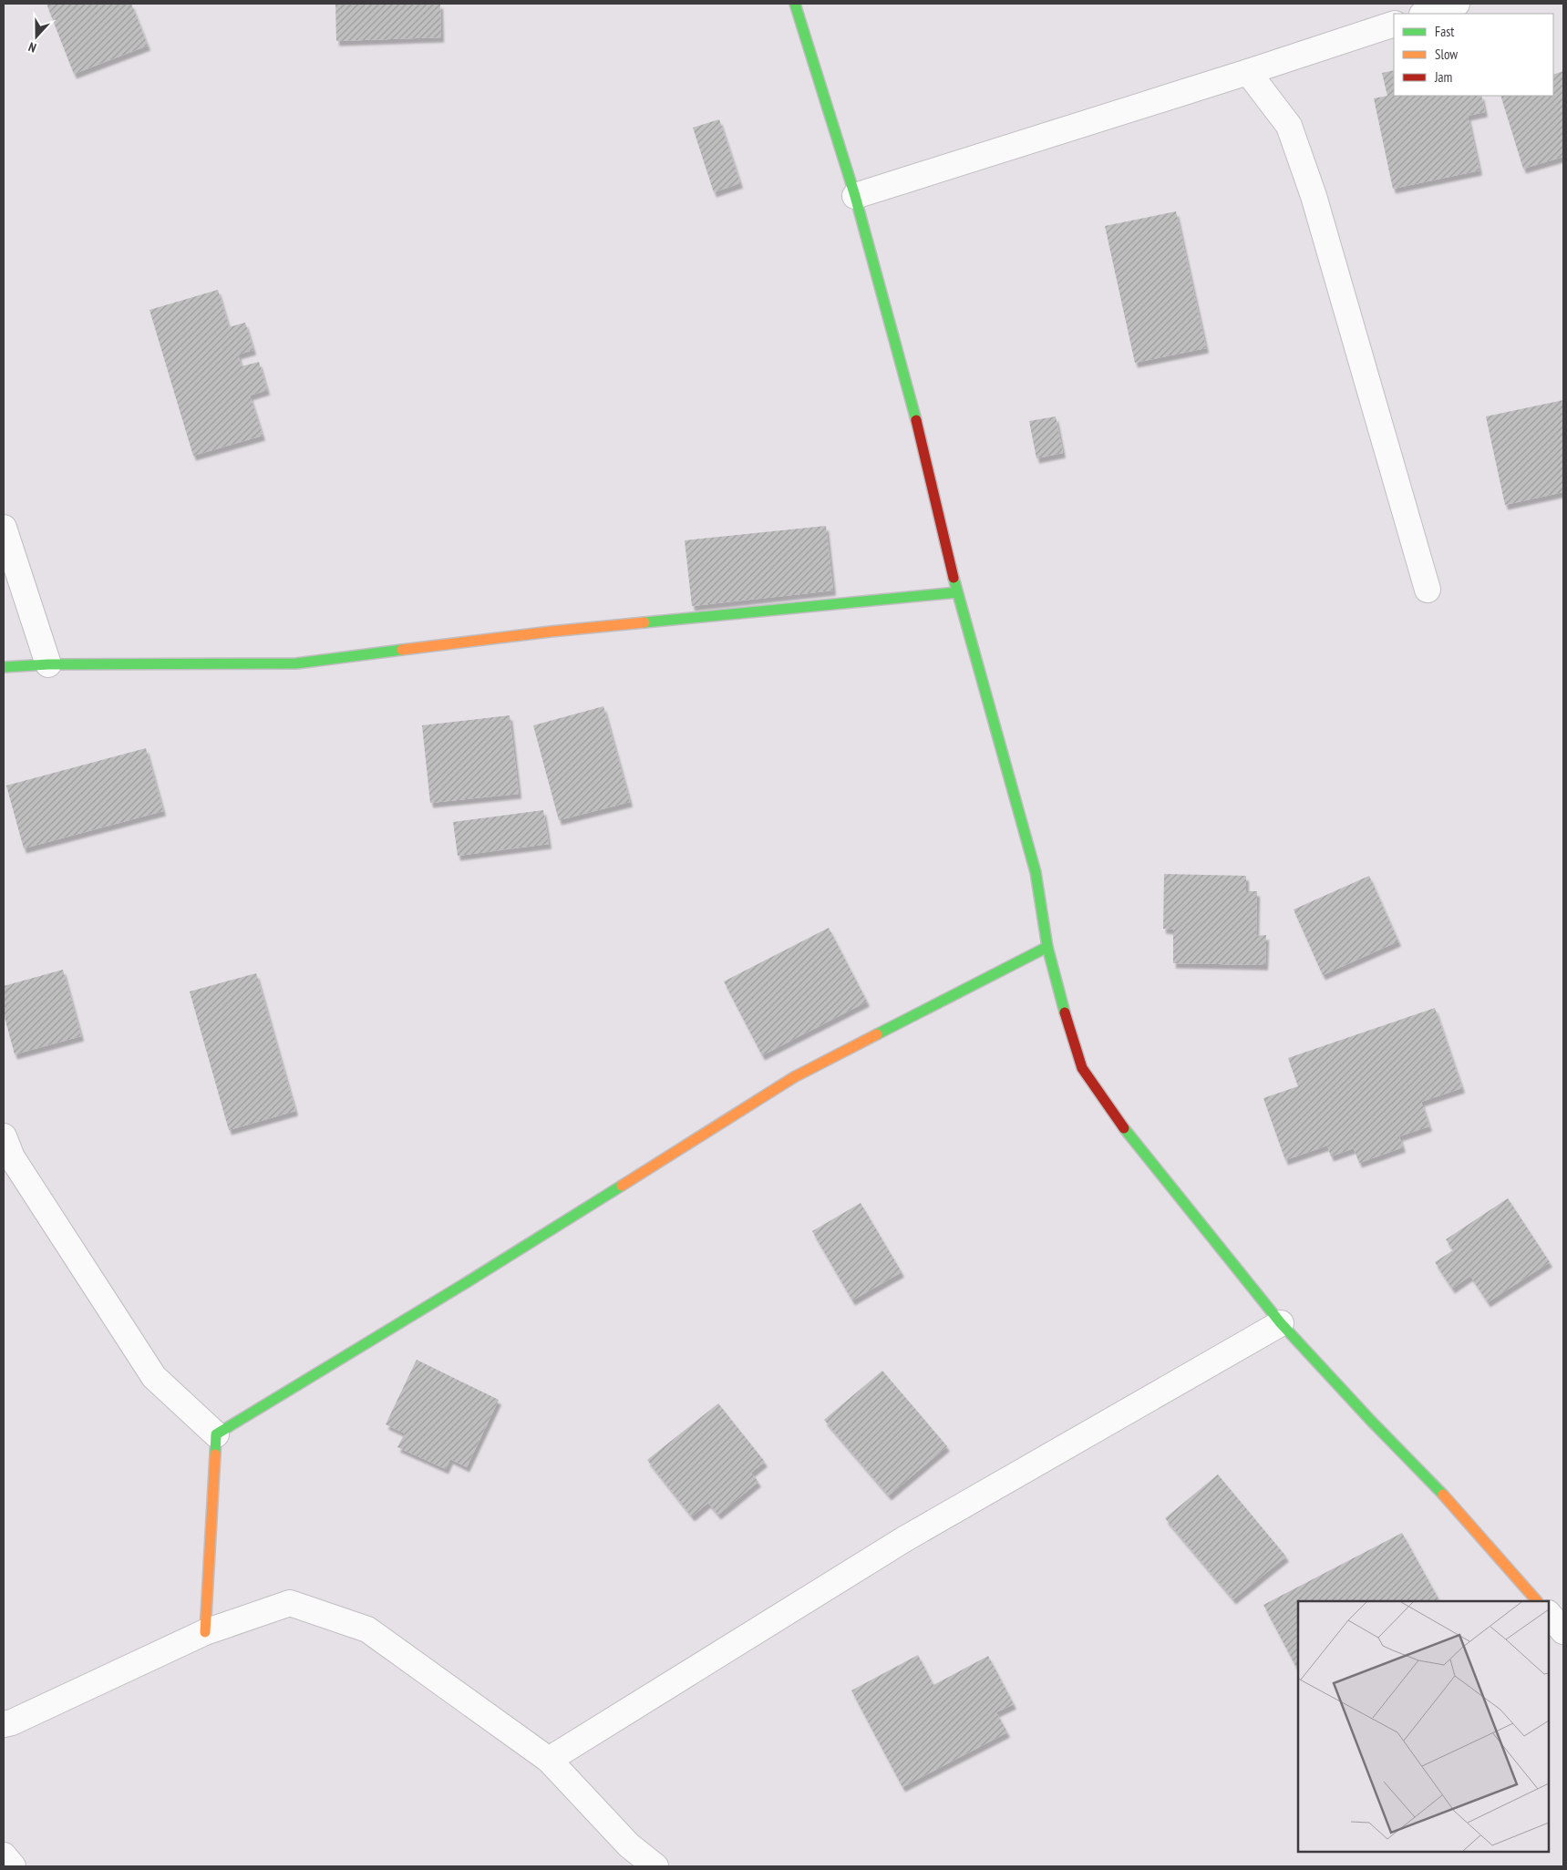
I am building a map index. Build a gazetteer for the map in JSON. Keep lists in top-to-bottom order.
{
  "legend": ["Fast", "Slow", "Jam"],
  "north": "bottom"
}
